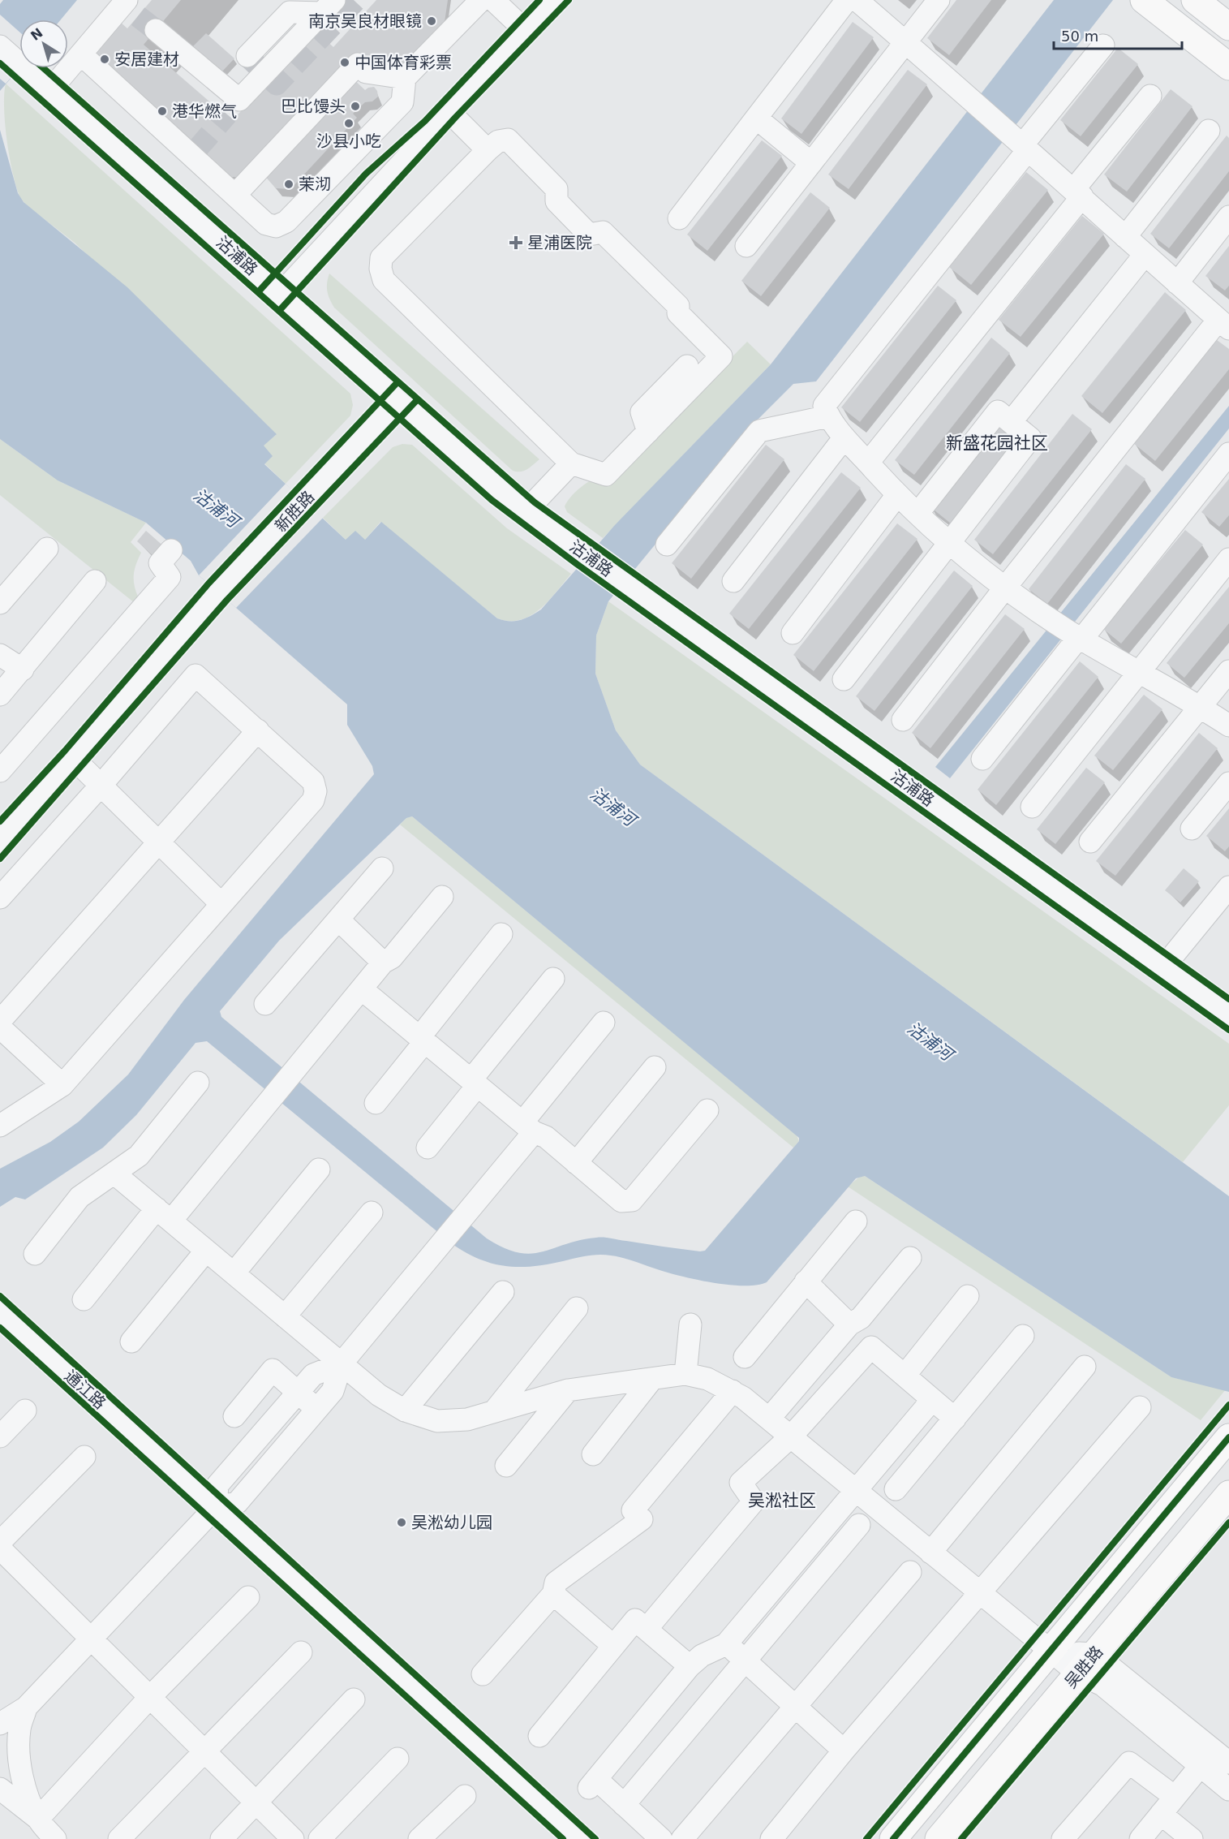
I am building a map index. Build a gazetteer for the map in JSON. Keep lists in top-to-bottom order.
{
  "streets": {
    "main road": ["吴胜路"],
    "street": ["沽浦路", "新胜路", "通江路"]
  },
  "crossings": [
    ["沽浦路", "新胜路"]
  ],
  "districts": ["新盛花园社区", "吴淞社区"],
  "water": ["沽浦河"],
  "places": {
    "other": [
      "南京吴良材眼镜",
      "安居建材",
      "中国体育彩票",
      "巴比馒头",
      "港华燃气",
      "沙县小吃",
      "茉沏",
      "吴淞幼儿园"
    ],
    "health": ["星浦医院"]
  },
  "scale_bar": "50 m",
  "north": "top left"
}
